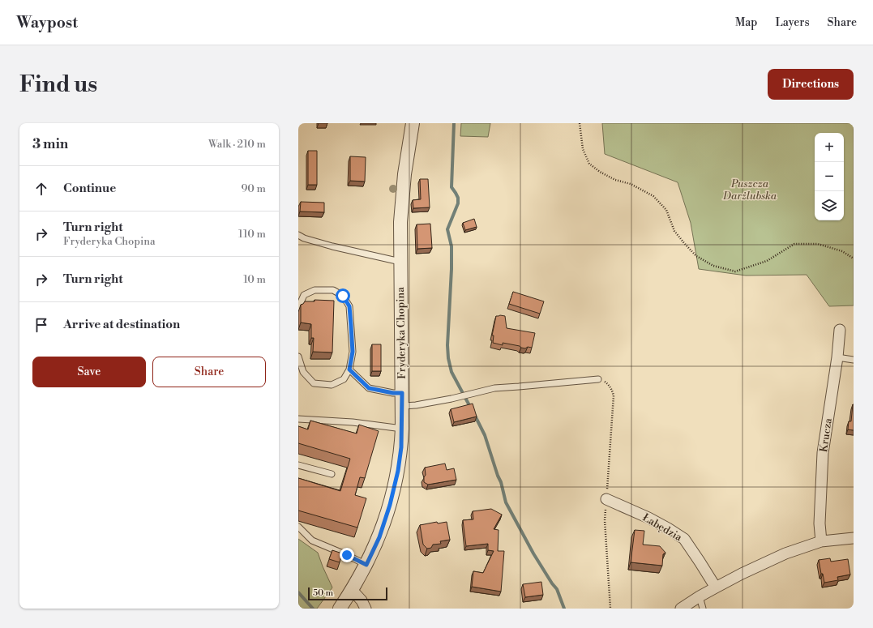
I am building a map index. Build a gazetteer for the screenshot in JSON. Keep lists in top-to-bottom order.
{
  "streets": {
    "street": ["Fryderyka Chopina", "Krucza", "Łabędzia"]
  },
  "parks": ["Puszcza Darżlubska"],
  "scale_bar": "50 m",
  "page": {
    "header": "Waypost",
    "nav": ["Map", "Layers", "Share"],
    "buttons": [
      "Directions",
      ["Save", "Share"]
    ],
    "title": "Find us",
    "heading": ["3 min", "Walk · 210 m"],
    "map_buttons": ["+", "−"],
    "list": [
      ["Continue", "90 m"],
      ["Turn right", "Fryderyka Chopina", "110 m"],
      ["Turn right", "10 m"],
      "Arrive at destination"
    ],
    "scale": "50 m"
  }
}
